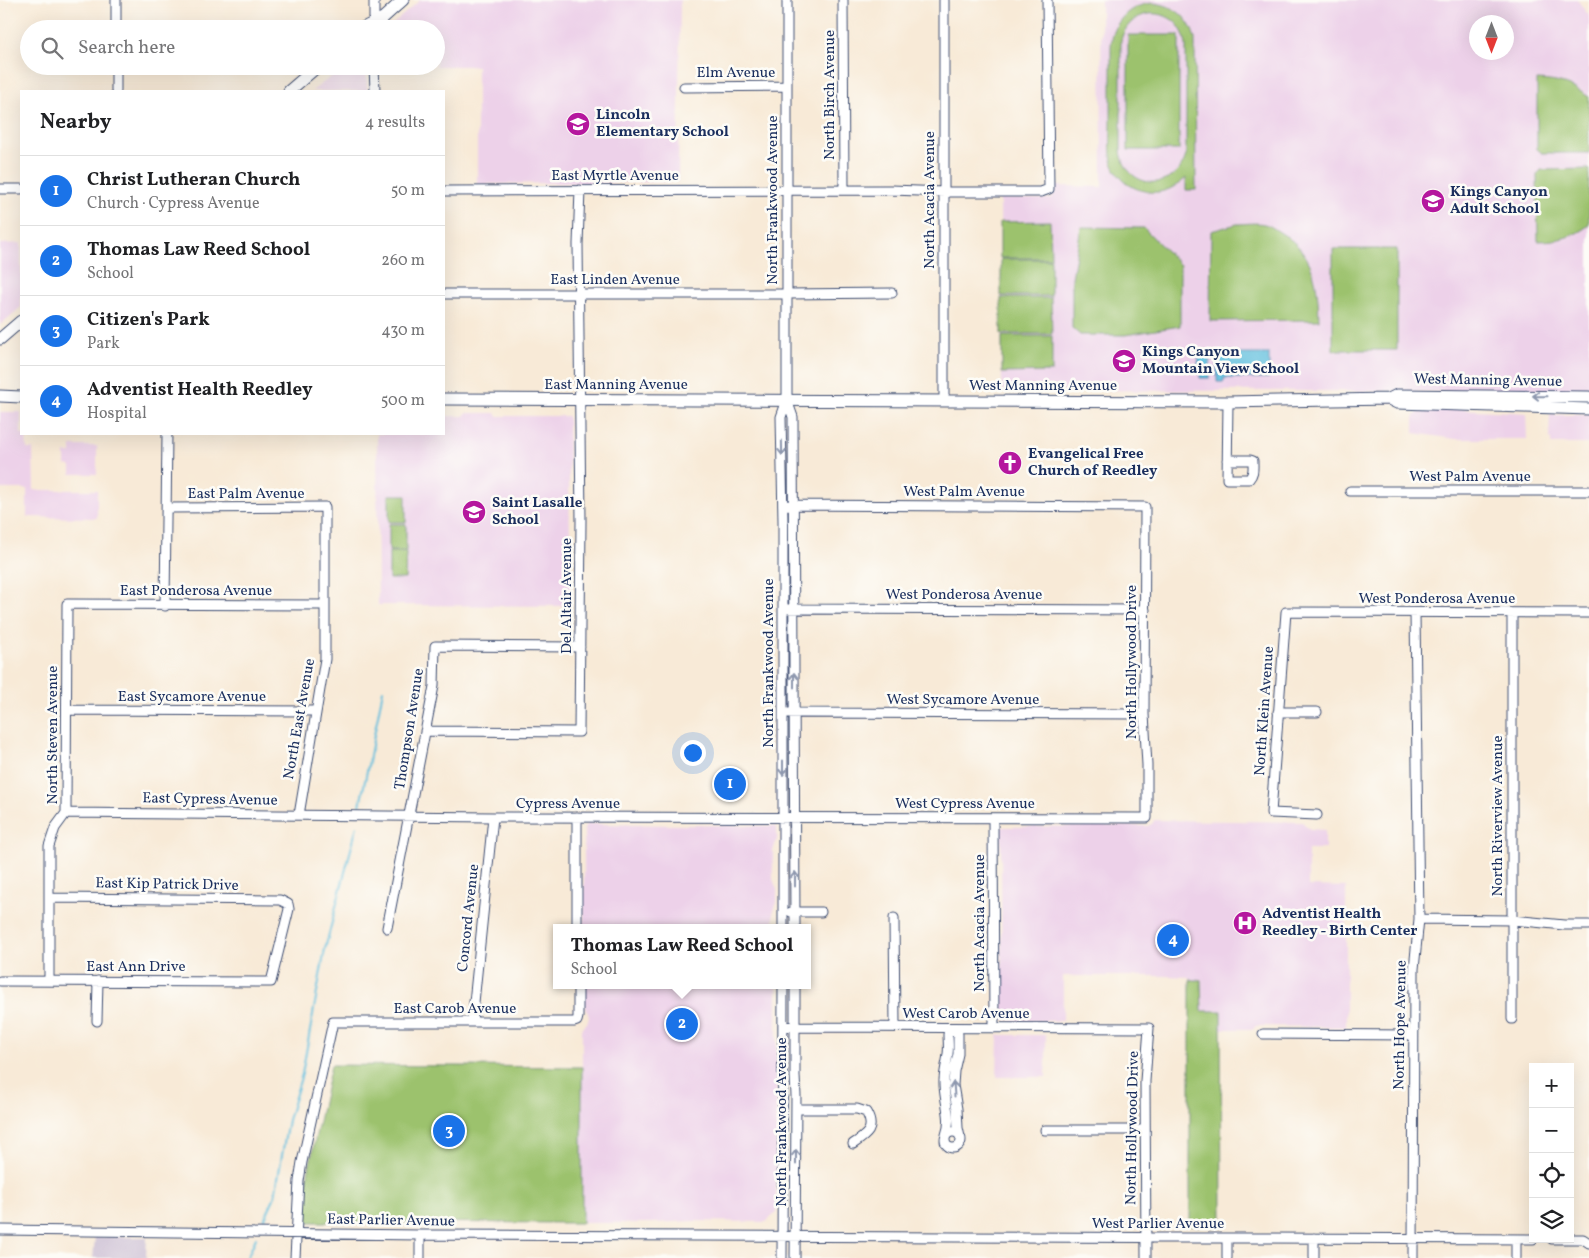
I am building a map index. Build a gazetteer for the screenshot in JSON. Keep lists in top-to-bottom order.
{
  "streets": {
    "main road": ["West Manning Avenue", "East Manning Avenue"],
    "street": [
      "Elm Avenue",
      "North Birch Avenue",
      "East Myrtle Avenue",
      "North Frankwood Avenue",
      "North Acacia Avenue",
      "East Linden Avenue",
      "West Palm Avenue",
      "East Palm Avenue",
      "East Ponderosa Avenue",
      "West Ponderosa Avenue",
      "Del Altair Avenue",
      "North Hollywood Drive",
      "East Sycamore Avenue",
      "West Sycamore Avenue",
      "North Klein Avenue",
      "North East Avenue",
      "Thompson Avenue",
      "North Steven Avenue",
      "East Cypress Avenue",
      "Cypress Avenue",
      "West Cypress Avenue",
      "North Riverview Avenue",
      "East Kip Patrick Drive",
      "Concord Avenue",
      "East Ann Drive",
      "East Carob Avenue",
      "West Carob Avenue",
      "North Hope Avenue",
      "East Parlier Avenue",
      "West Parlier Avenue"
    ]
  },
  "crossings": [
    ["Elm Avenue", "North Frankwood Avenue"],
    ["North Birch Avenue", "East Myrtle Avenue"],
    ["East Myrtle Avenue", "North Frankwood Avenue"],
    ["East Myrtle Avenue", "North Acacia Avenue"],
    ["East Myrtle Avenue", "Del Altair Avenue"],
    ["North Frankwood Avenue", "East Linden Avenue"],
    ["North Frankwood Avenue", "West Manning Avenue"],
    ["North Frankwood Avenue", "East Manning Avenue"],
    ["North Frankwood Avenue", "West Palm Avenue"],
    ["North Frankwood Avenue", "West Ponderosa Avenue"],
    ["North Frankwood Avenue", "West Sycamore Avenue"],
    ["North Frankwood Avenue", "Cypress Avenue"],
    ["North Frankwood Avenue", "West Cypress Avenue"],
    ["North Frankwood Avenue", "West Carob Avenue"],
    ["North Frankwood Avenue", "East Parlier Avenue"],
    ["North Frankwood Avenue", "West Parlier Avenue"],
    ["North Acacia Avenue", "West Manning Avenue"],
    ["North Acacia Avenue", "West Cypress Avenue"],
    ["North Acacia Avenue", "West Carob Avenue"],
    ["East Linden Avenue", "Del Altair Avenue"],
    ["West Manning Avenue", "East Manning Avenue"],
    ["East Manning Avenue", "Del Altair Avenue"],
    ["West Palm Avenue", "North Hollywood Drive"],
    ["East Palm Avenue", "North East Avenue"],
    ["East Ponderosa Avenue", "North East Avenue"],
    ["East Ponderosa Avenue", "North Steven Avenue"],
    ["West Ponderosa Avenue", "North Hollywood Drive"],
    ["West Ponderosa Avenue", "North Klein Avenue"],
    ["West Ponderosa Avenue", "North Riverview Avenue"],
    ["West Ponderosa Avenue", "North Hope Avenue"],
    ["Del Altair Avenue", "Thompson Avenue"],
    ["North Hollywood Drive", "West Sycamore Avenue"],
    ["North Hollywood Drive", "West Cypress Avenue"],
    ["North Hollywood Drive", "West Carob Avenue"],
    ["North Hollywood Drive", "West Parlier Avenue"],
    ["East Sycamore Avenue", "North East Avenue"],
    ["East Sycamore Avenue", "North Steven Avenue"],
    ["North East Avenue", "East Cypress Avenue"],
    ["Thompson Avenue", "Cypress Avenue"],
    ["North Steven Avenue", "East Cypress Avenue"],
    ["North Steven Avenue", "East Kip Patrick Drive"],
    ["North Steven Avenue", "East Ann Drive"],
    ["East Cypress Avenue", "Cypress Avenue"],
    ["Cypress Avenue", "West Cypress Avenue"],
    ["Cypress Avenue", "Concord Avenue"],
    ["East Kip Patrick Drive", "East Ann Drive"],
    ["Concord Avenue", "East Carob Avenue"],
    ["East Carob Avenue", "East Parlier Avenue"],
    ["North Hope Avenue", "West Parlier Avenue"],
    ["East Parlier Avenue", "West Parlier Avenue"]
  ],
  "places": {
    "school or university": [
      "Lincoln Elementary School",
      "Kings Canyon Adult School",
      "Kings Canyon Mountain View School",
      "Saint Lasalle School"
    ],
    "church": ["Evangelical Free Church of Reedley"],
    "hospital": ["Adventist Health Reedley - Birth Center"]
  },
  "north": "bottom",
  "page": {
    "search": "Search here",
    "heading": ["Nearby", "4 results"],
    "list": [
      {
        "mark": "1",
        "name": "Christ Lutheran Church",
        "note": "Church · Cypress Avenue",
        "value": "50 m"
      },
      {
        "mark": "2",
        "name": "Thomas Law Reed School",
        "note": "School",
        "value": "260 m"
      },
      {
        "mark": "3",
        "name": "Citizen's Park",
        "note": "Park",
        "value": "430 m"
      },
      {
        "mark": "4",
        "name": "Adventist Health Reedley",
        "note": "Hospital",
        "value": "500 m"
      }
    ],
    "pins": [
      "1",
      "4",
      "2",
      "3"
    ],
    "popup": ["Thomas Law Reed School", "School"],
    "map_buttons": ["+", "−"]
  }
}
